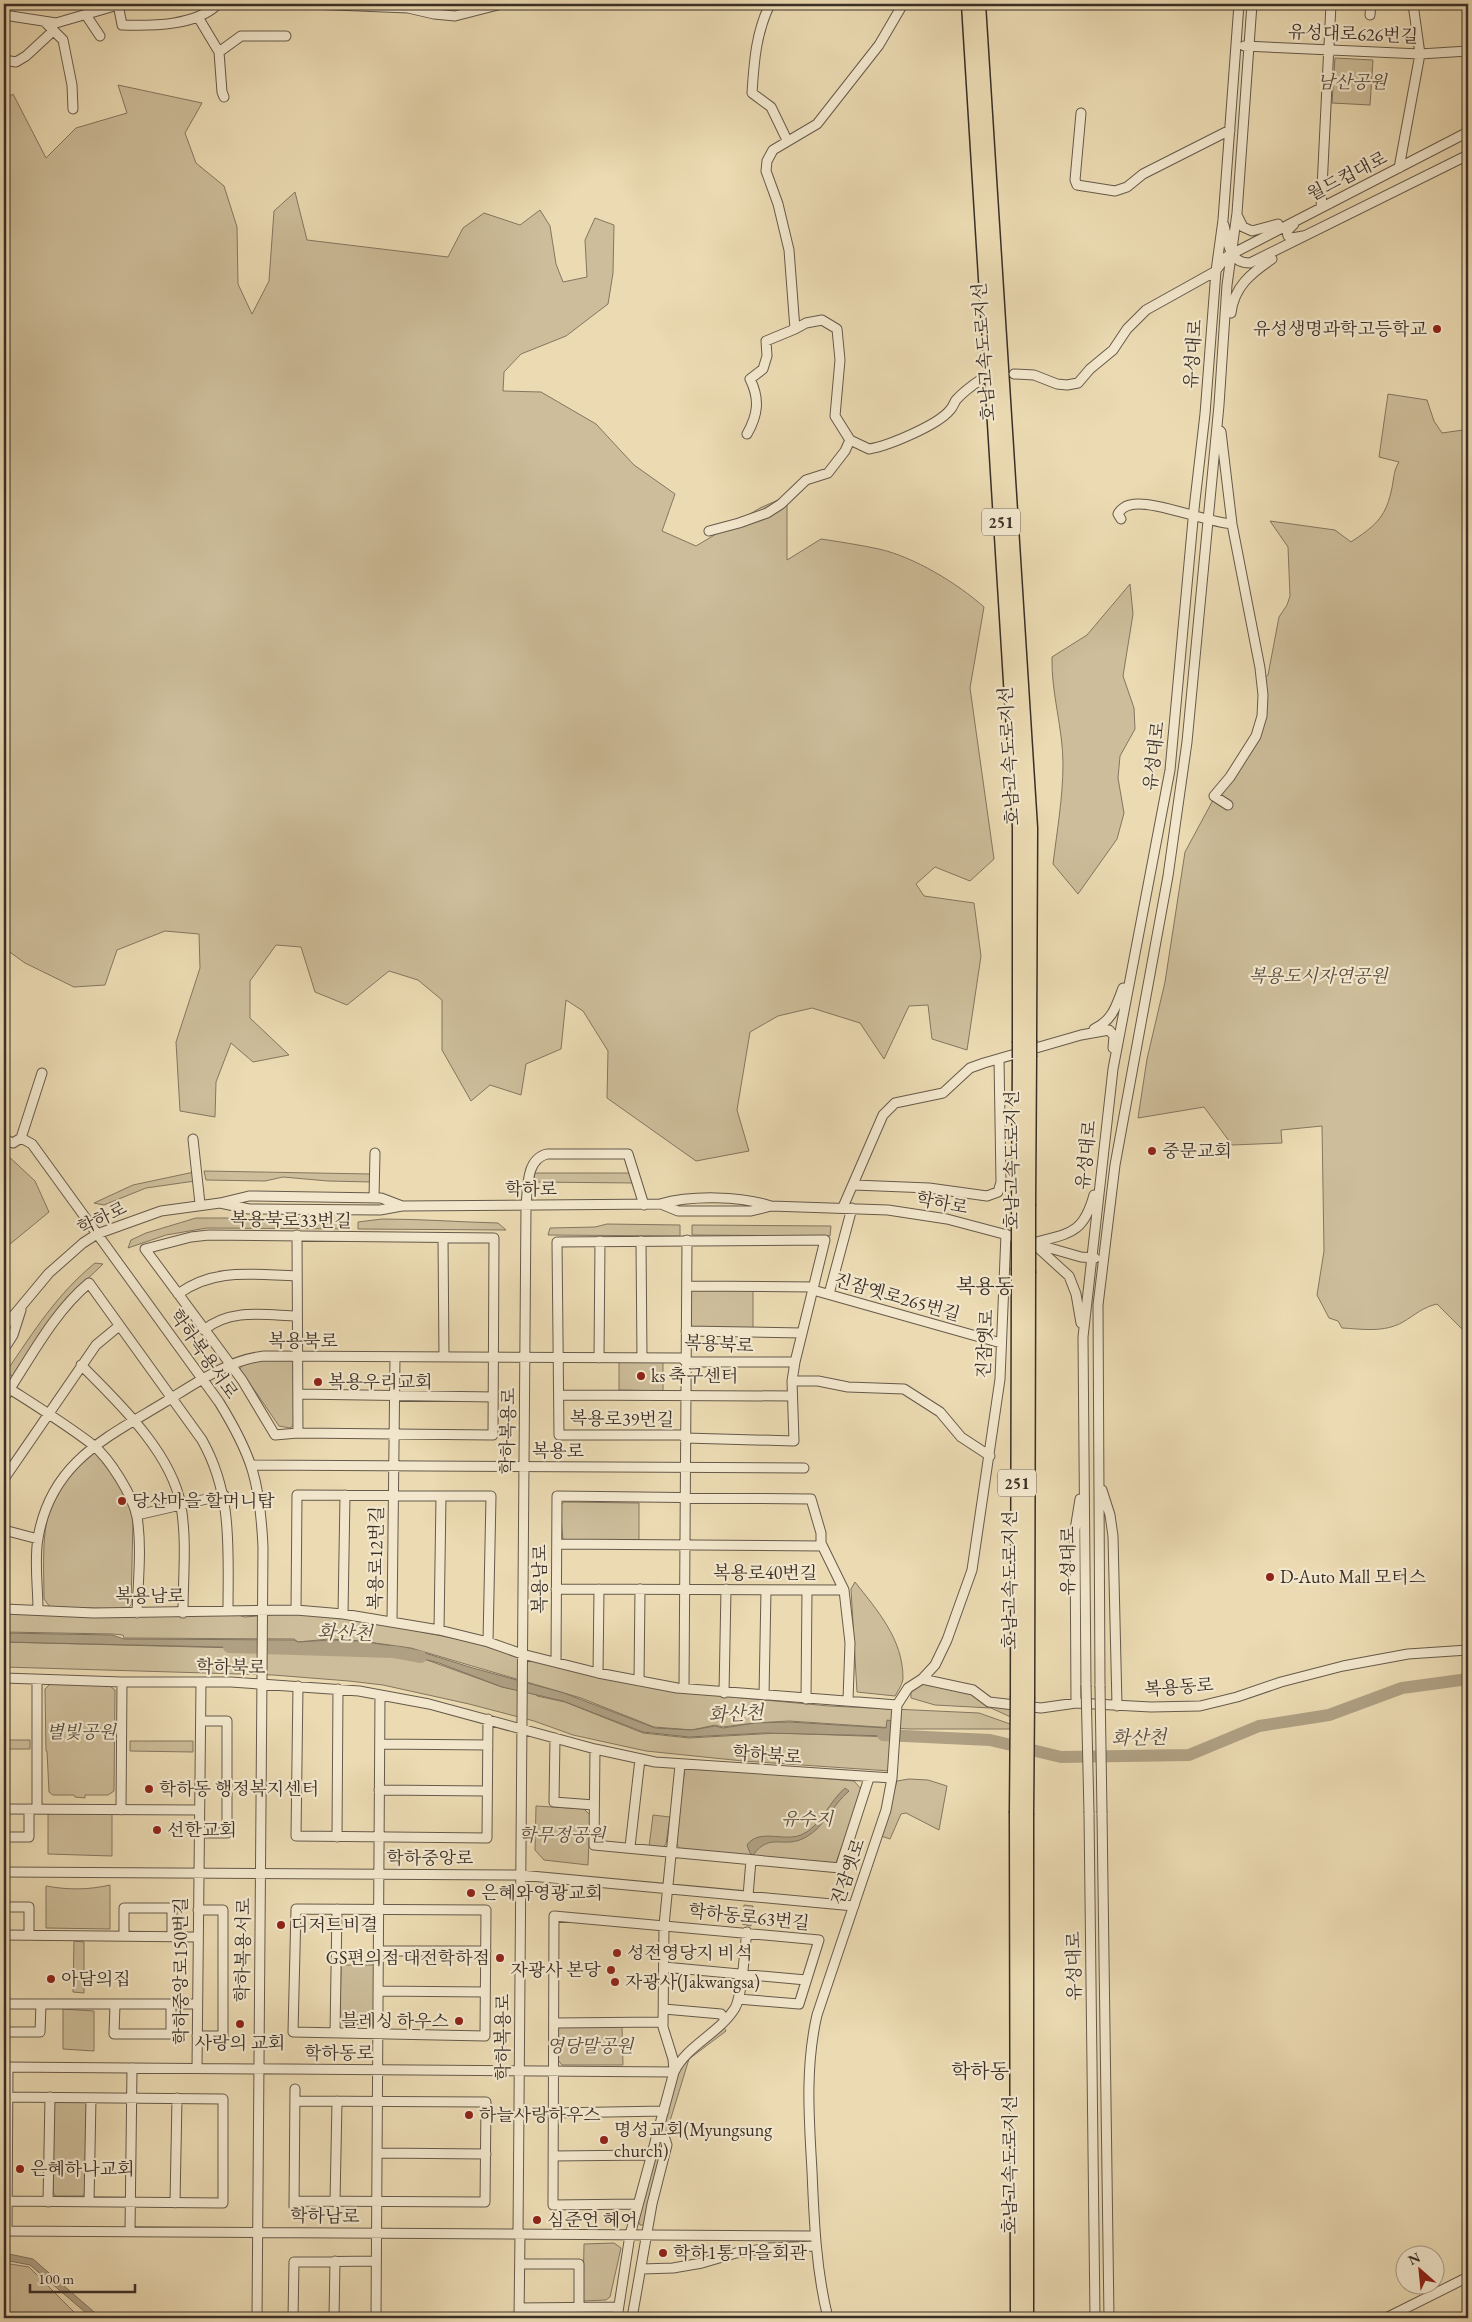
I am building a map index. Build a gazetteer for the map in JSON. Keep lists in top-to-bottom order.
{
  "streets": {
    "highway": ["호남고속도로지선", "251"],
    "street": [
      "유성대로626번길",
      "월드컵대로",
      "유성대로",
      "학하로",
      "복용북로33번길",
      "진잠옛로265번길",
      "복용북로",
      "진잠옛로",
      "학하복용서로",
      "복용로39번길",
      "학하복용로",
      "복용로",
      "복용로12번길",
      "복용로40번길",
      "복용남로",
      "학하북로",
      "복용동로",
      "학하중앙로",
      "학하동로63번길",
      "학하중앙로150번길",
      "학하동로",
      "학하남로"
    ]
  },
  "crossings": [
    ["유성대로626번길", "유성대로"],
    ["월드컵대로", "유성대로"],
    ["유성대로", "학하로"],
    ["학하로", "진잠옛로"],
    ["학하로", "학하복용서로"],
    ["학하로", "학하복용로"],
    ["복용북로33번길", "복용북로"],
    ["진잠옛로265번길", "진잠옛로"],
    ["진잠옛로265번길", "복용로39번길"],
    ["복용북로", "학하복용서로"],
    ["복용북로", "복용로39번길"],
    ["복용북로", "학하복용로"],
    ["복용북로", "복용로12번길"],
    ["복용북로", "복용남로"],
    ["진잠옛로", "복용남로"],
    ["진잠옛로", "학하북로"],
    ["진잠옛로", "복용동로"],
    ["진잠옛로", "학하중앙로"],
    ["진잠옛로", "학하남로"],
    ["학하복용서로", "복용로"],
    ["학하복용서로", "복용남로"],
    ["학하복용서로", "학하북로"],
    ["학하복용서로", "학하중앙로"],
    ["학하복용서로", "학하동로"],
    ["학하복용서로", "학하남로"],
    ["복용로39번길", "복용로"],
    ["학하복용로", "복용로"],
    ["학하복용로", "복용남로"],
    ["학하복용로", "학하북로"],
    ["학하복용로", "학하중앙로"],
    ["학하복용로", "학하동로"],
    ["학하복용로", "학하남로"],
    ["복용로", "복용로12번길"],
    ["복용로12번길", "복용남로"],
    ["복용로40번길", "복용남로"],
    ["학하북로", "학하중앙로150번길"],
    ["학하중앙로", "학하중앙로150번길"],
    ["학하동로63번길", "학하동로"],
    ["학하중앙로150번길", "학하동로"]
  ],
  "districts": ["복용동", "학하동"],
  "water": ["화산천"],
  "parks": [
    "남산공원",
    "복용도시자연공원",
    "별빛공원",
    "유수지",
    "학무정공원",
    "영당말공원"
  ],
  "places": [
    "유성생명과학고등학교",
    "중문교회",
    "ks 축구센터",
    "복용우리교회",
    "당산마을 할머니탑",
    "D-Auto Mall 모터스",
    "학하동 행정복지센터",
    "선한교회",
    "은혜와영광교회",
    "디저트비결",
    "성전영당지 비석",
    "GS편의점 대전학하점",
    "자광사 본당",
    "아담의집",
    "자광사(Jakwangsa)",
    "블레싱 하우스",
    "사랑의 교회",
    "하늘사랑하우스",
    "명성교회(Myungsung church)",
    "은혜하나교회",
    "심준언 헤어",
    "학하1통 마을회관"
  ],
  "scale_bar": "100 m",
  "north": "top left"
}
